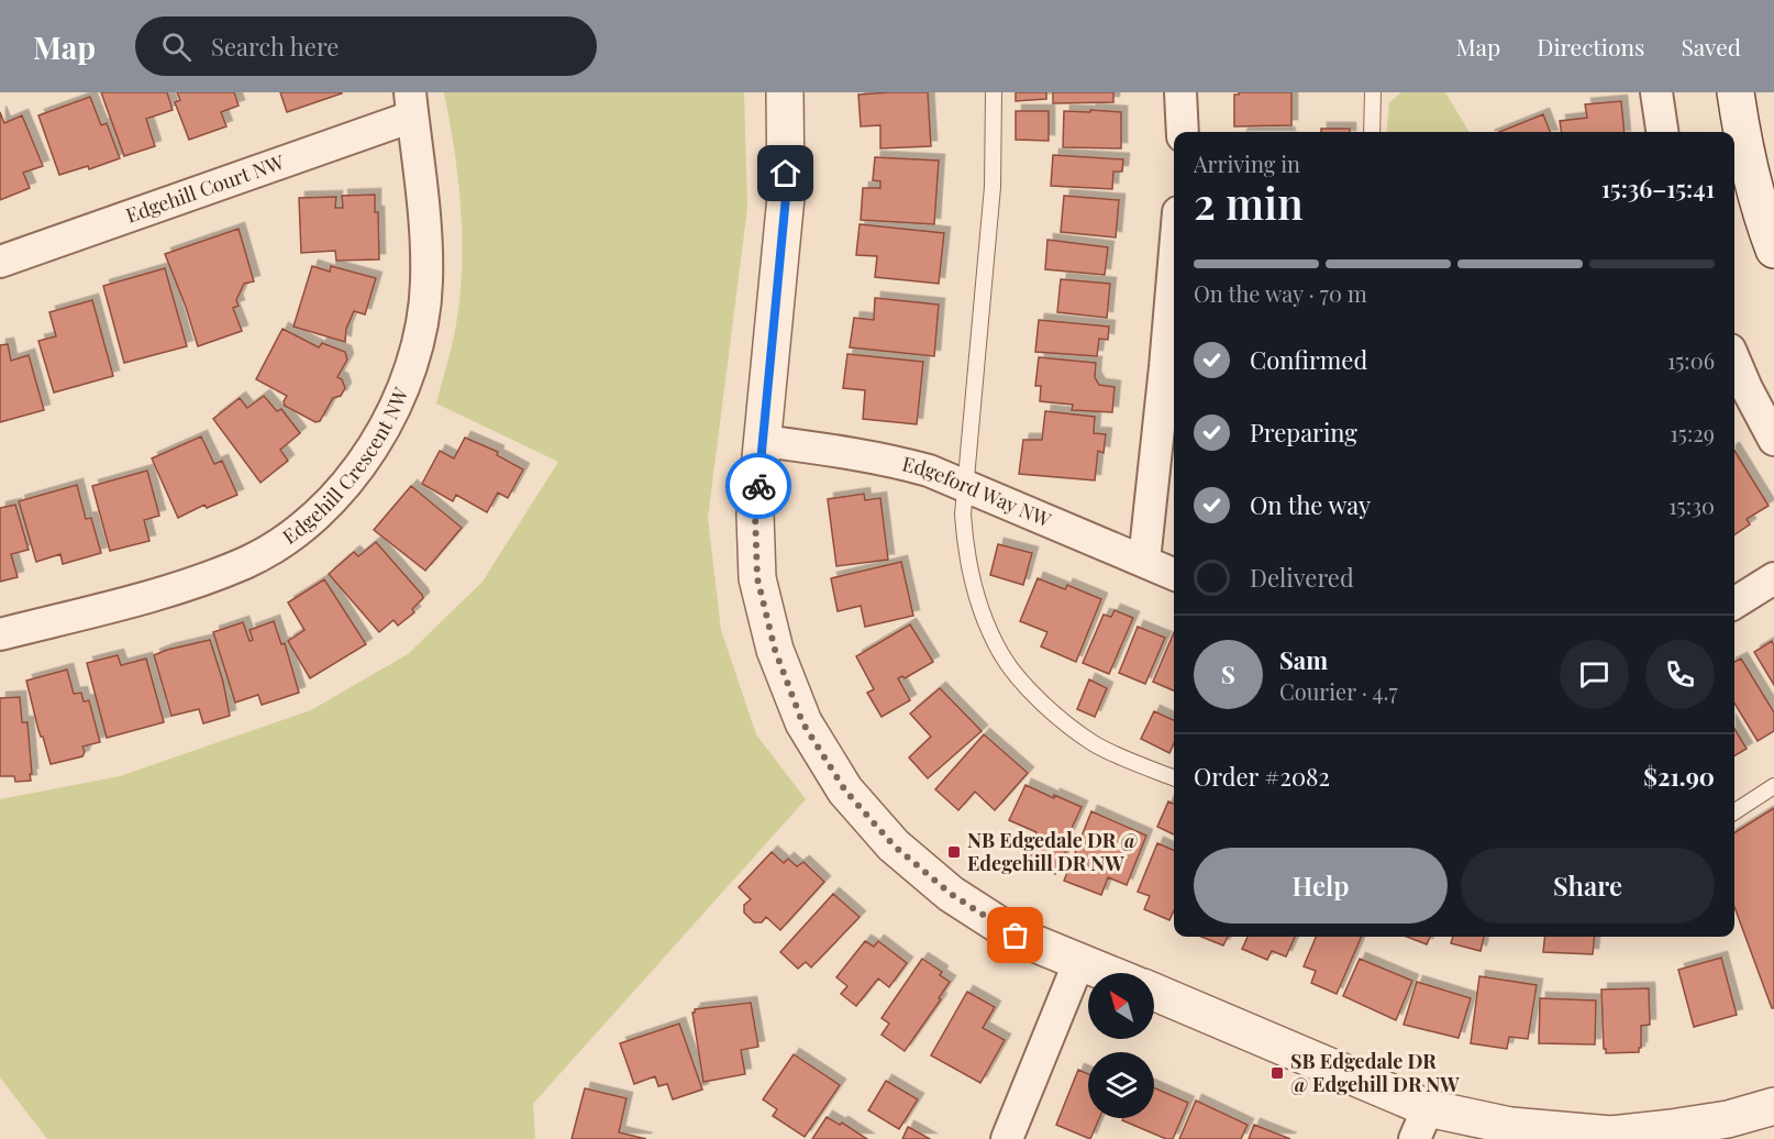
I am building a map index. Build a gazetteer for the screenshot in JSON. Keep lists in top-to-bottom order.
{
  "streets": {
    "street": ["Edgehill Court NW", "Edgehill Crescent NW", "Edgeford Way NW"]
  },
  "crossings": [
    ["Edgehill Court NW", "Edgehill Crescent NW"]
  ],
  "places": {
    "transit": ["NB Edgedale DR @ Edegehill DR NW", "SB Edgedale DR @ Edgehill DR NW"]
  },
  "north": "top left",
  "page": {
    "header": "Map",
    "search": "Search here",
    "nav": ["Map", "Directions", "Saved"],
    "heading": ["2 min", "Arriving in", "15:36–15:41"],
    "panel": [
      "Sam",
      "Courier · 4.7",
      "Order #2082",
      "$21.90"
    ],
    "bar": "On the way · 70 m",
    "list": [
      ["Confirmed", "15:06"],
      ["Preparing", "15:29"],
      ["On the way", "15:30"],
      "Delivered"
    ],
    "round": "S",
    "buttons": ["Help", "Share"]
  }
}
